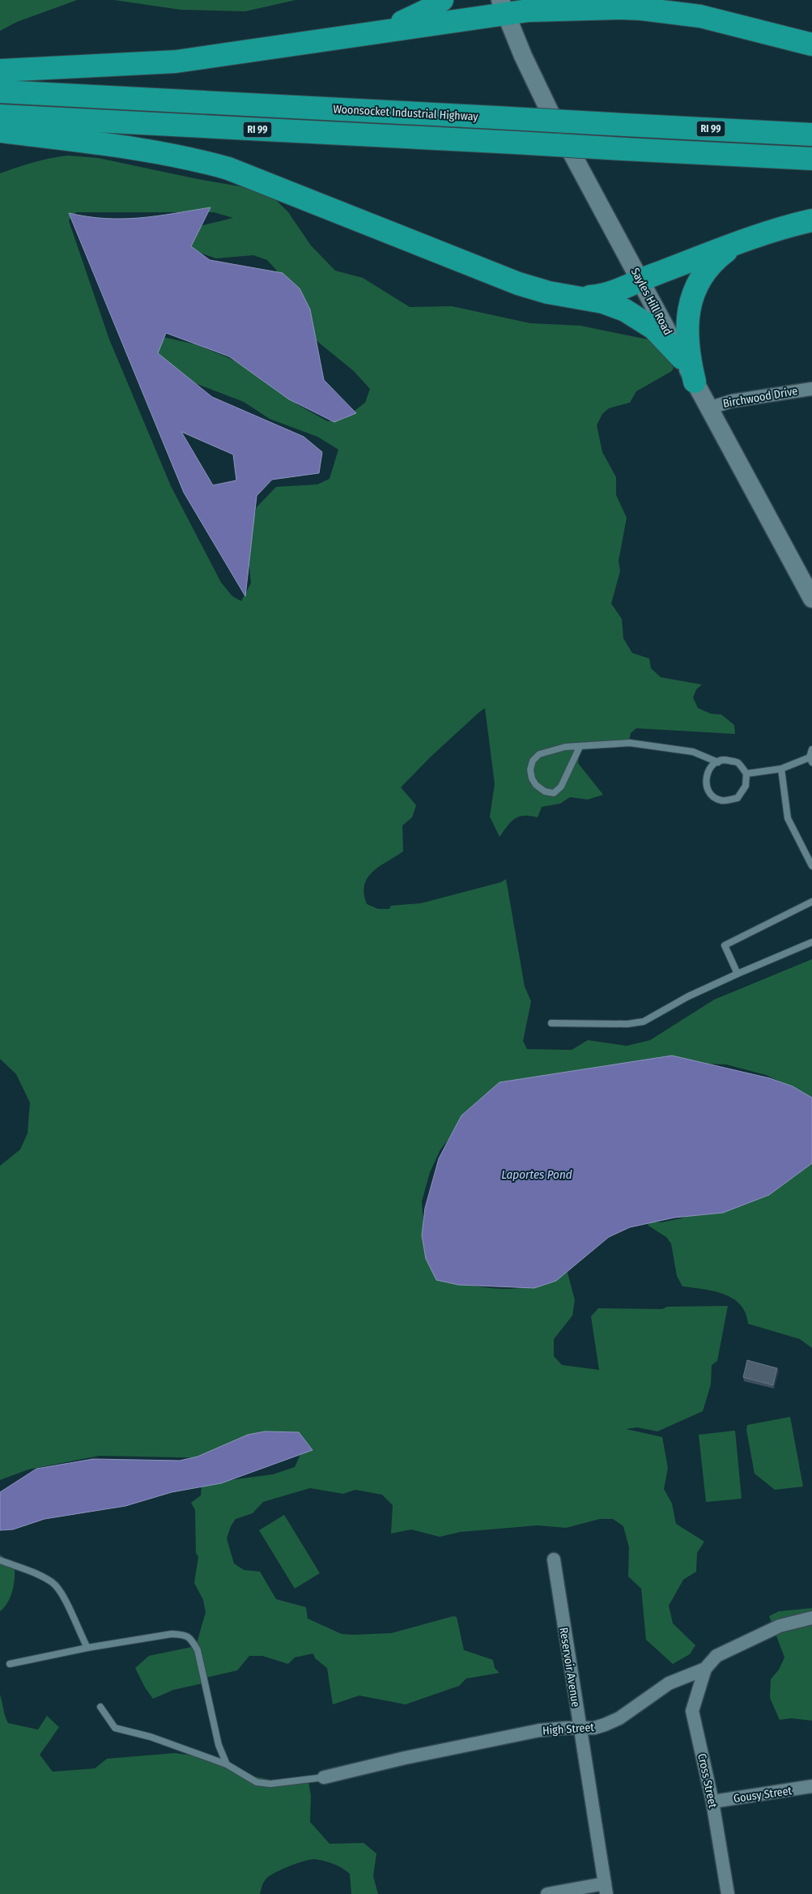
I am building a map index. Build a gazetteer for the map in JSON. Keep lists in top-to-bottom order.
{
  "streets": {
    "highway": ["Woonsocket Industrial Highway", "RI 99"],
    "main road": ["Sayles Hill Road"],
    "street": [
      "Birchwood Drive",
      "Reservoir Avenue",
      "High Street",
      "Cross Street",
      "Gousy Street"
    ]
  },
  "crossings": [
    ["Sayles Hill Road", "Birchwood Drive"],
    ["Reservoir Avenue", "High Street"],
    ["High Street", "Cross Street"],
    ["Cross Street", "Gousy Street"]
  ],
  "water": ["Laportes Pond"]
}
